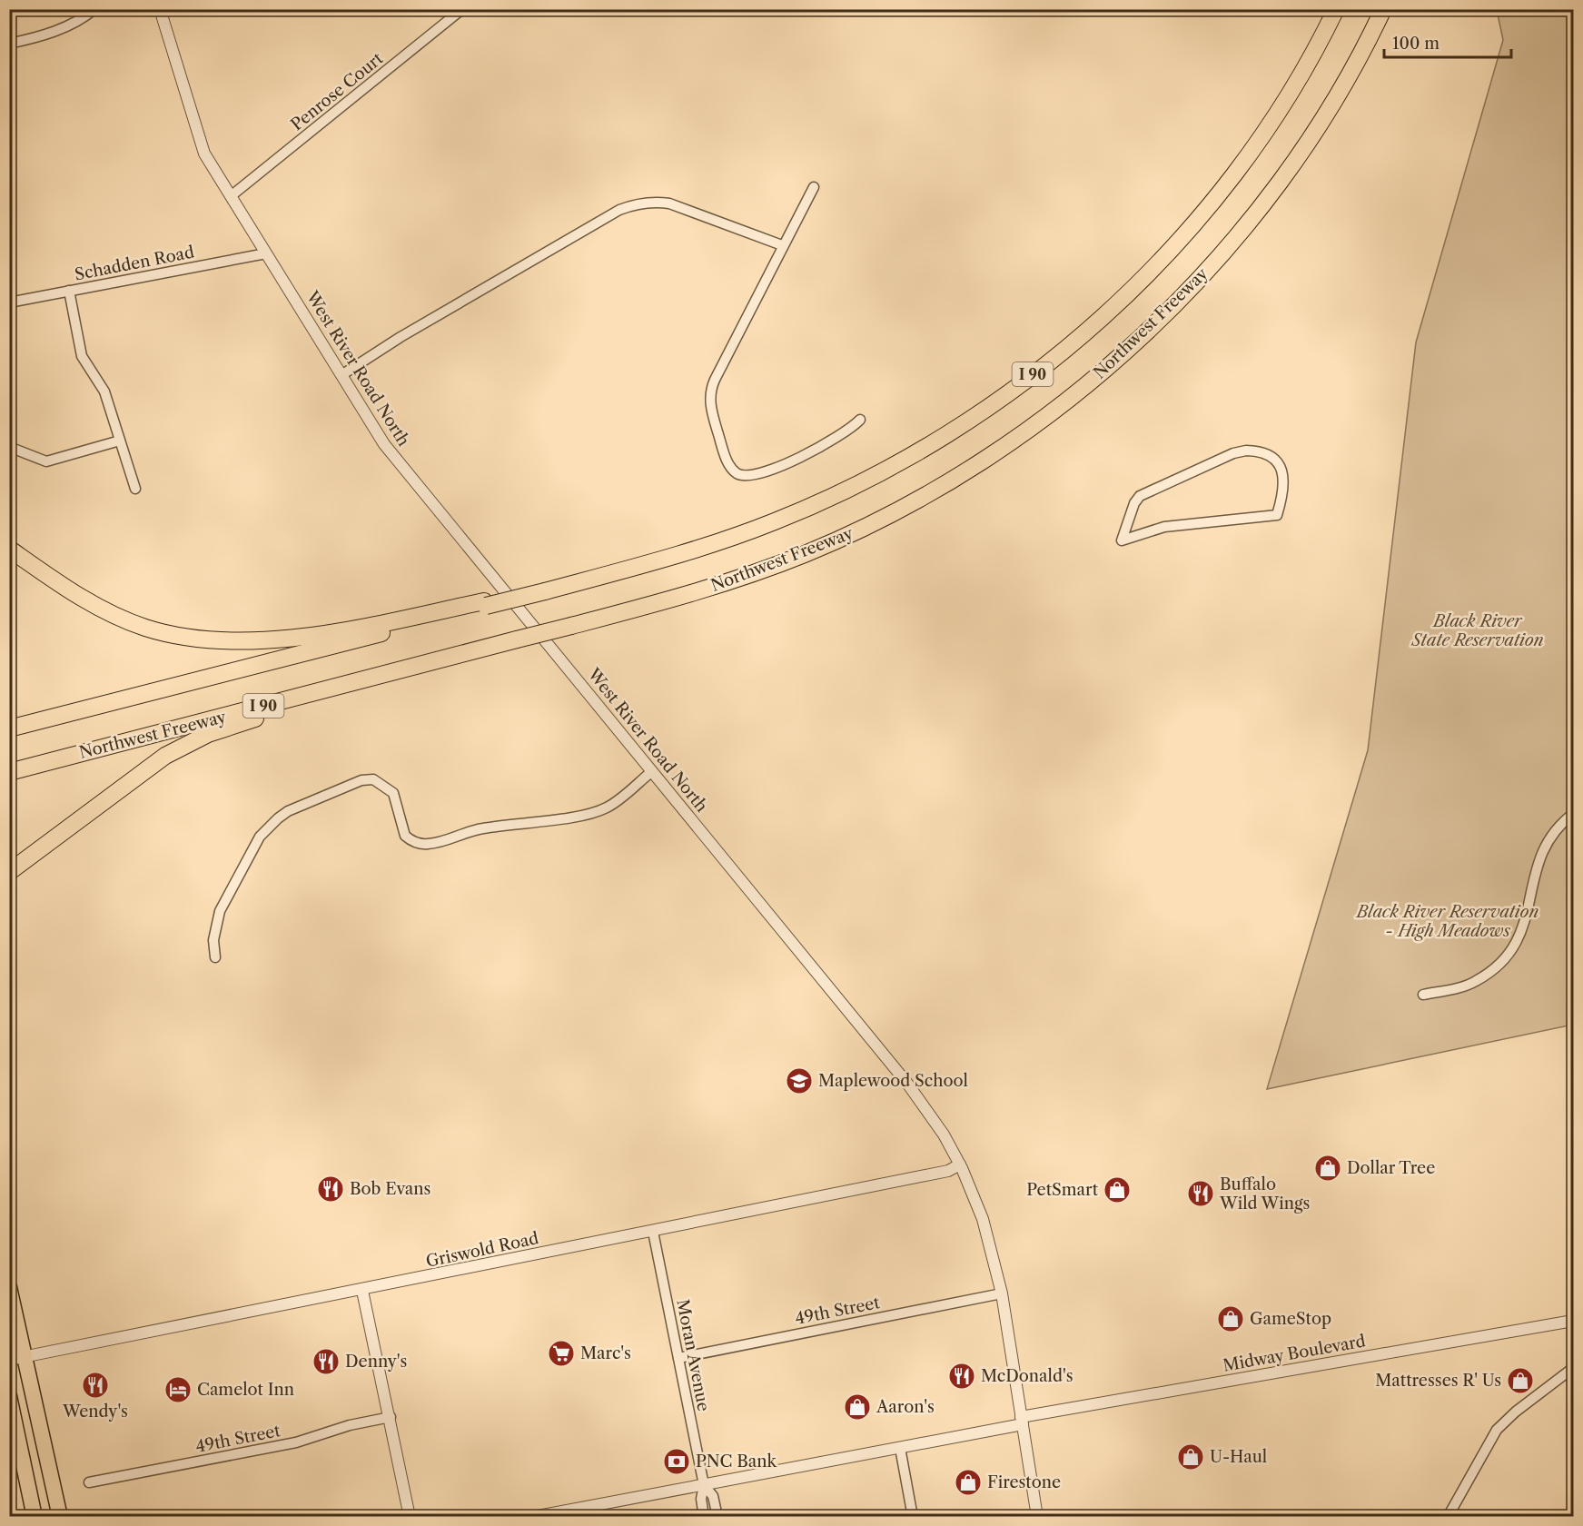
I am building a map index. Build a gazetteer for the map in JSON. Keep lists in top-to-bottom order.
{
  "streets": {
    "highway": ["Northwest Freeway", "I 90"],
    "street": [
      "Penrose Court",
      "Schadden Road",
      "West River Road North",
      "Griswold Road",
      "49th Street",
      "Midway Boulevard",
      "Moran Avenue"
    ]
  },
  "crossings": [
    ["Penrose Court", "West River Road North"],
    ["Schadden Road", "West River Road North"],
    ["West River Road North", "Griswold Road"],
    ["West River Road North", "49th Street"],
    ["West River Road North", "Midway Boulevard"],
    ["Griswold Road", "Moran Avenue"],
    ["49th Street", "Moran Avenue"],
    ["Midway Boulevard", "Moran Avenue"]
  ],
  "parks": ["Black River State Reservation", "Black River Reservation - High Meadows"],
  "places": {
    "school or university": ["Maplewood School"],
    "shop": [
      "Dollar Tree",
      "PetSmart",
      "GameStop",
      "Mattresses R' Us",
      "Aaron's",
      "U-Haul",
      "Firestone"
    ],
    "restaurant": [
      "Bob Evans",
      "Buffalo Wild Wings",
      "Denny's",
      "McDonald's",
      "Wendy's"
    ],
    "supermarket": ["Marc's"],
    "hotel": ["Camelot Inn"],
    "bank": ["PNC Bank"]
  },
  "scale_bar": "100 m"
}
